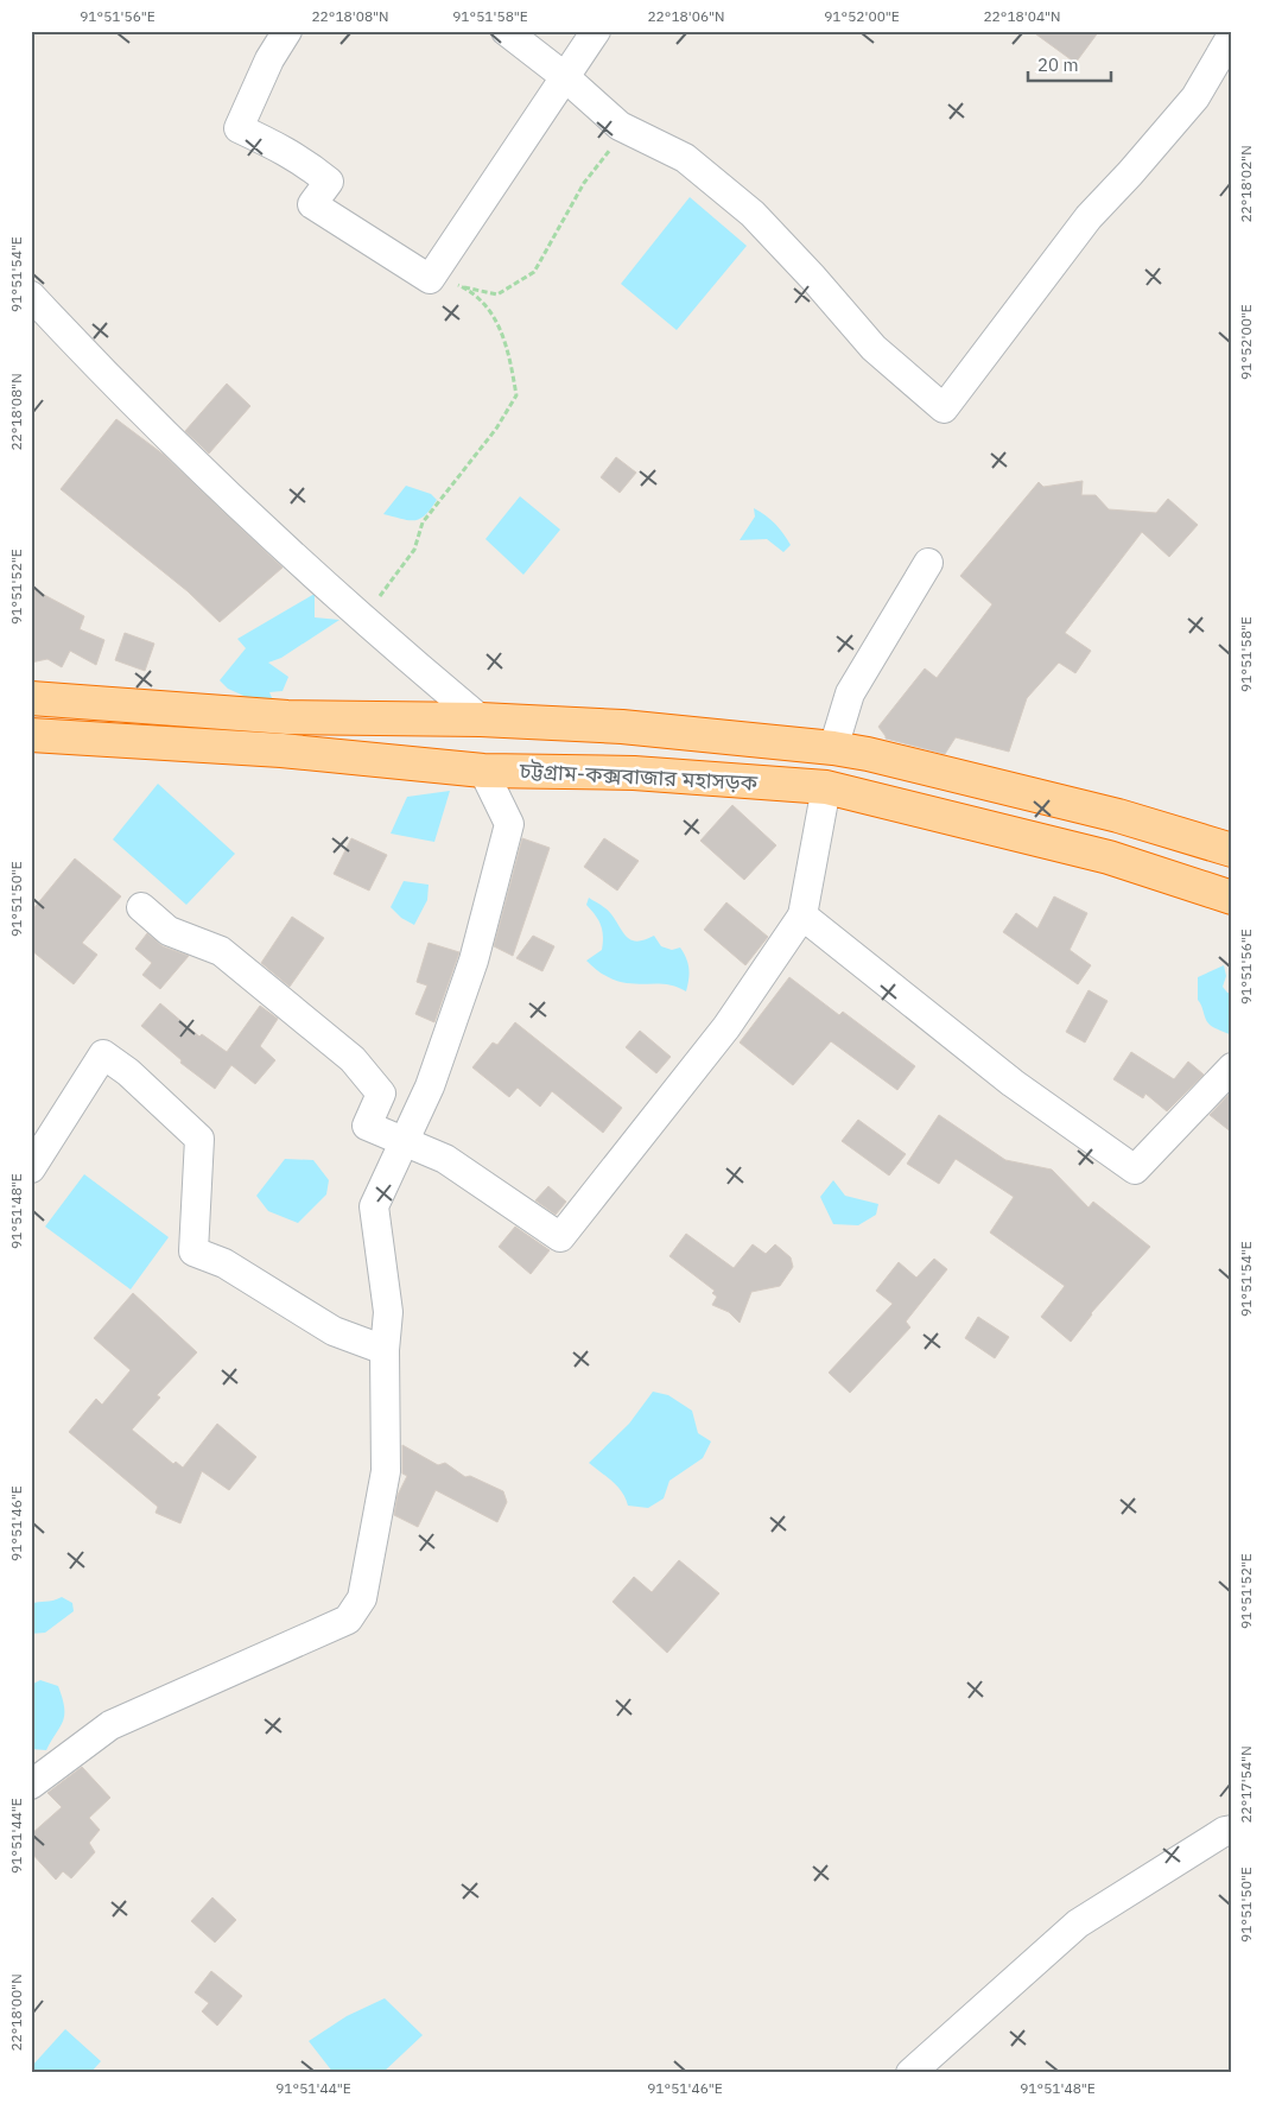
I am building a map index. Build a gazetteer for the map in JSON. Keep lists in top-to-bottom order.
{
  "streets": {
    "highway": ["চট্টগ্রাম-কক্সবাজার মহাসড়ক"]
  },
  "scale_bar": "20 m",
  "coordinates": [
    "91°51'56\"E",
    "22°18'08\"N",
    "91°51'58\"E",
    "22°18'06\"N",
    "91°52'00\"E",
    "22°18'04\"N",
    "22°18'02\"N",
    "91°51'54\"E",
    "91°51'52\"E",
    "91°51'50\"E",
    "91°51'48\"E",
    "91°51'46\"E",
    "22°17'54\"N",
    "91°51'44\"E",
    "22°18'00\"N"
  ]
}
